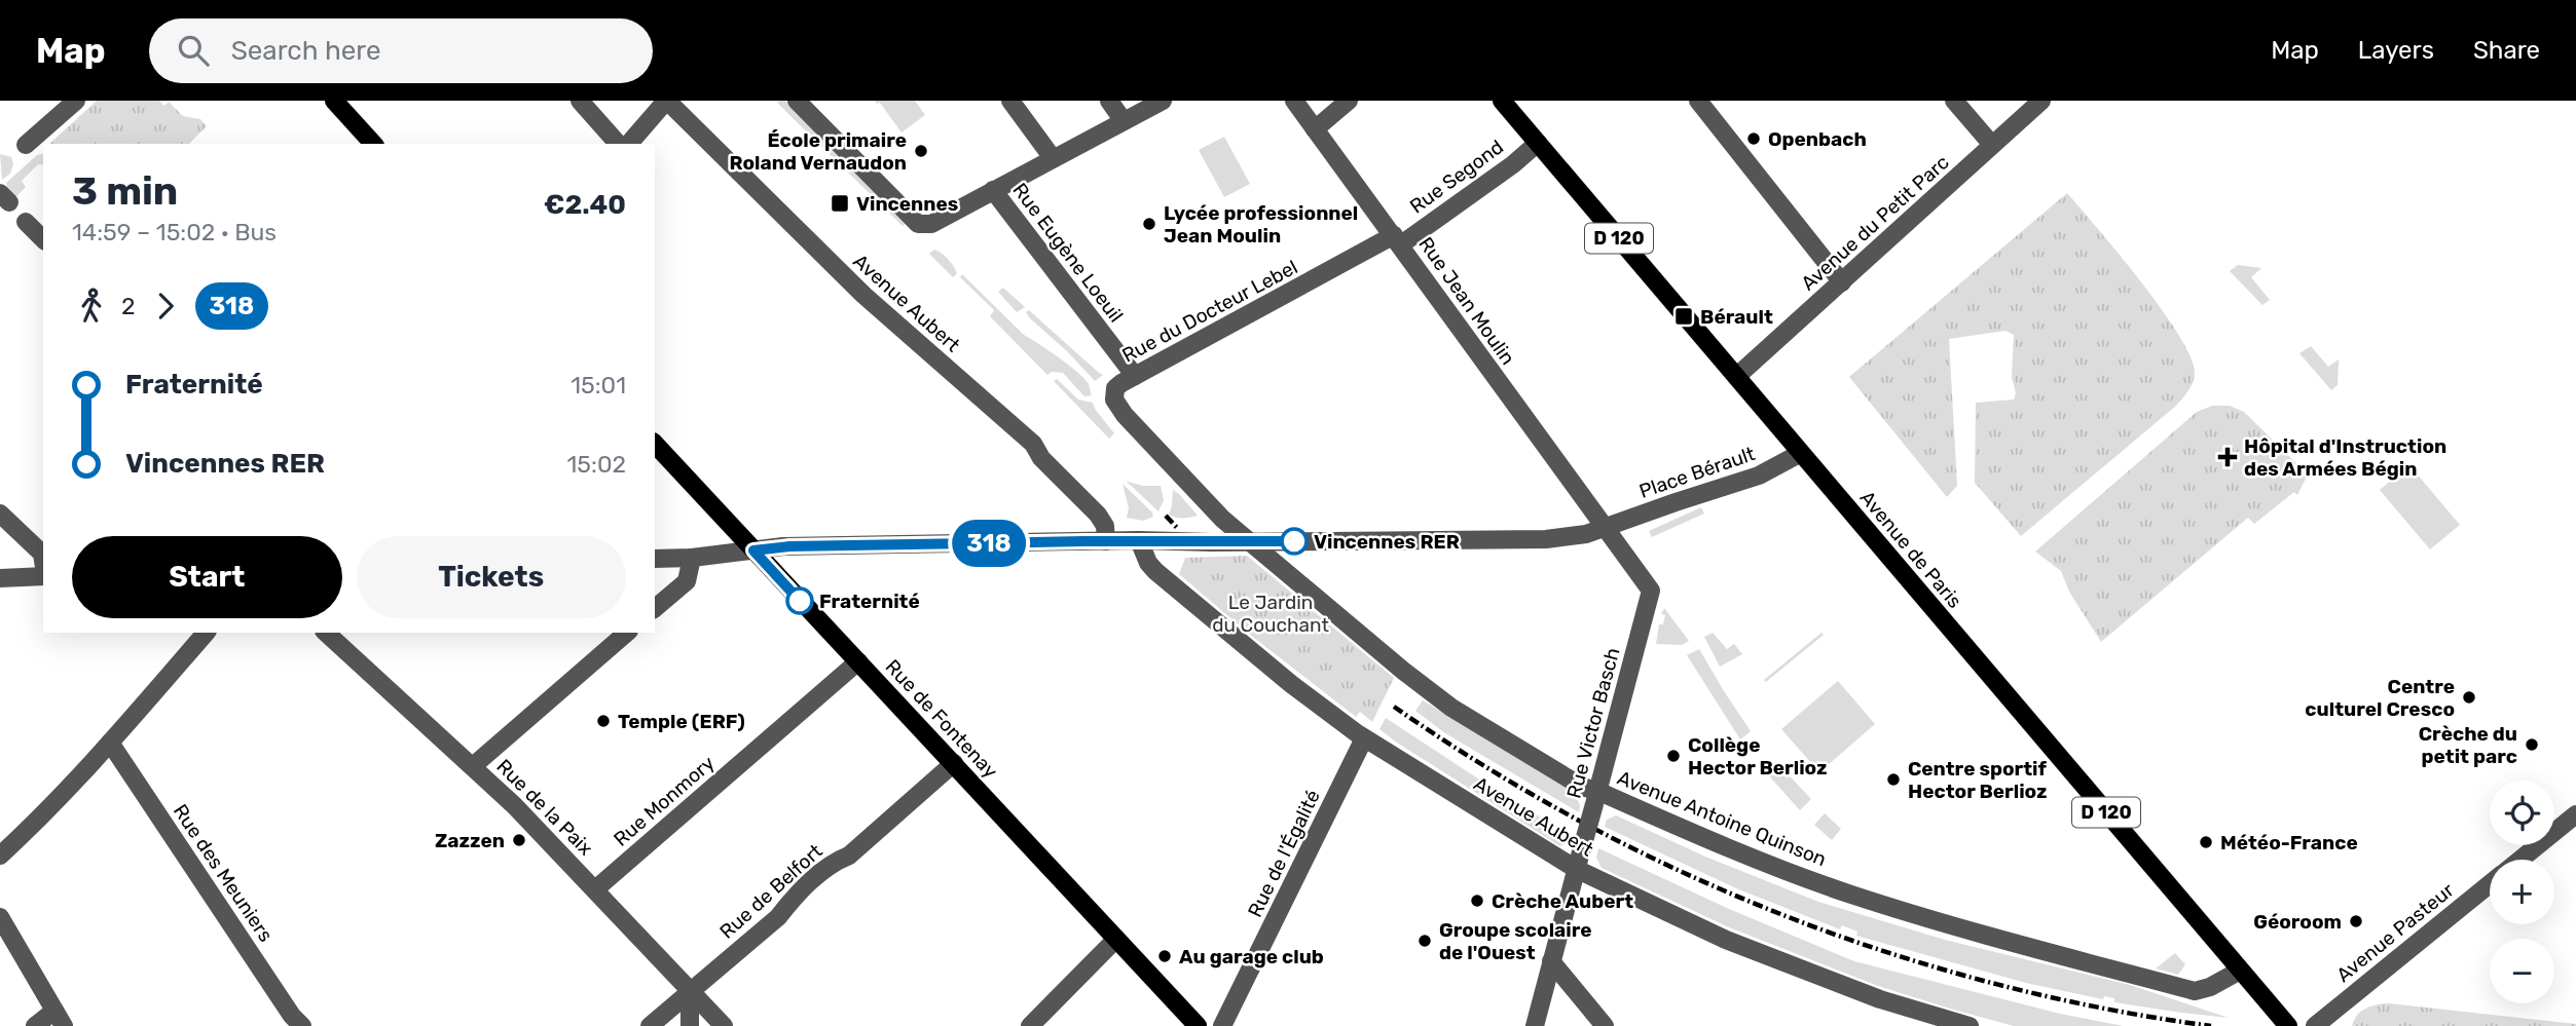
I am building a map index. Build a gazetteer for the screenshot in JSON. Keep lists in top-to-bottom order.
{
  "streets": {
    "main road": ["D 120", "Avenue de Paris", "Rue de Fontenay"],
    "street": [
      "Rue Segond",
      "Avenue du Petit Parc",
      "Rue Eugène Loeuil",
      "Rue Jean Moulin",
      "Avenue Aubert",
      "Rue du Docteur Lebel",
      "Place Bérault",
      "Rue Victor Basch",
      "Rue Monmory",
      "Rue de la Paix",
      "Avenue Antoine Quinson",
      "Rue de l'Égalité",
      "Rue des Meuniers",
      "Rue de Belfort",
      "Avenue Pasteur"
    ]
  },
  "crossings": [
    ["Rue Segond", "Rue Jean Moulin"],
    ["Rue Segond", "Rue du Docteur Lebel"],
    ["Rue Segond", "Avenue de Paris"],
    ["Avenue du Petit Parc", "Avenue de Paris"],
    ["Rue Eugène Loeuil", "Rue du Docteur Lebel"],
    ["Rue Jean Moulin", "Rue du Docteur Lebel"],
    ["Rue Jean Moulin", "Place Bérault"],
    ["Rue Jean Moulin", "Rue Victor Basch"],
    ["Avenue Aubert", "Place Bérault"],
    ["Avenue Aubert", "Rue Victor Basch"],
    ["Avenue Aubert", "Rue de l'Égalité"],
    ["Rue du Docteur Lebel", "Place Bérault"],
    ["Rue du Docteur Lebel", "Avenue Antoine Quinson"],
    ["Place Bérault", "Avenue de Paris"],
    ["Place Bérault", "Rue de Fontenay"],
    ["Place Bérault", "Rue Victor Basch"],
    ["Place Bérault", "Avenue Antoine Quinson"],
    ["Avenue de Paris", "Avenue Antoine Quinson"],
    ["Rue de Fontenay", "Rue Monmory"],
    ["Rue de Fontenay", "Rue de Belfort"],
    ["Rue Victor Basch", "Avenue Antoine Quinson"],
    ["Rue Monmory", "Rue de la Paix"],
    ["Rue de la Paix", "Rue de Belfort"]
  ],
  "parks": ["Le Jardin du Couchant"],
  "places": {
    "other": [
      "Openbach",
      "École primaire Roland Vernaudon",
      "Lycée professionnel Jean Moulin",
      "Vincennes RER",
      "Fraternité",
      "Centre culturel Cresco",
      "Temple (ERF)",
      "Crèche du petit parc",
      "Collège Hector Berlioz",
      "Centre sportif Hector Berlioz",
      "Zazzen",
      "Météo-France",
      "Crèche Aubert",
      "Géoroom",
      "Groupe scolaire de l'Ouest",
      "Au garage club"
    ],
    "transit": ["Vincennes", "Bérault"],
    "health": ["Hôpital d'Instruction des Armées Bégin"]
  },
  "lines": ["bus line 318"],
  "page": {
    "header": "Map",
    "search": "Search here",
    "nav": ["Map", "Layers", "Share"],
    "on_map": "318",
    "heading": ["3 min", "14:59 – 15:02 · Bus", "€2.40"],
    "legs": ["2", "318"],
    "list": [
      {
        "name": "Fraternité",
        "value": "15:01"
      },
      {
        "name": "Vincennes RER",
        "value": "15:02"
      }
    ],
    "buttons": ["Start", "Tickets"],
    "map_buttons": ["+", "−"]
  }
}
